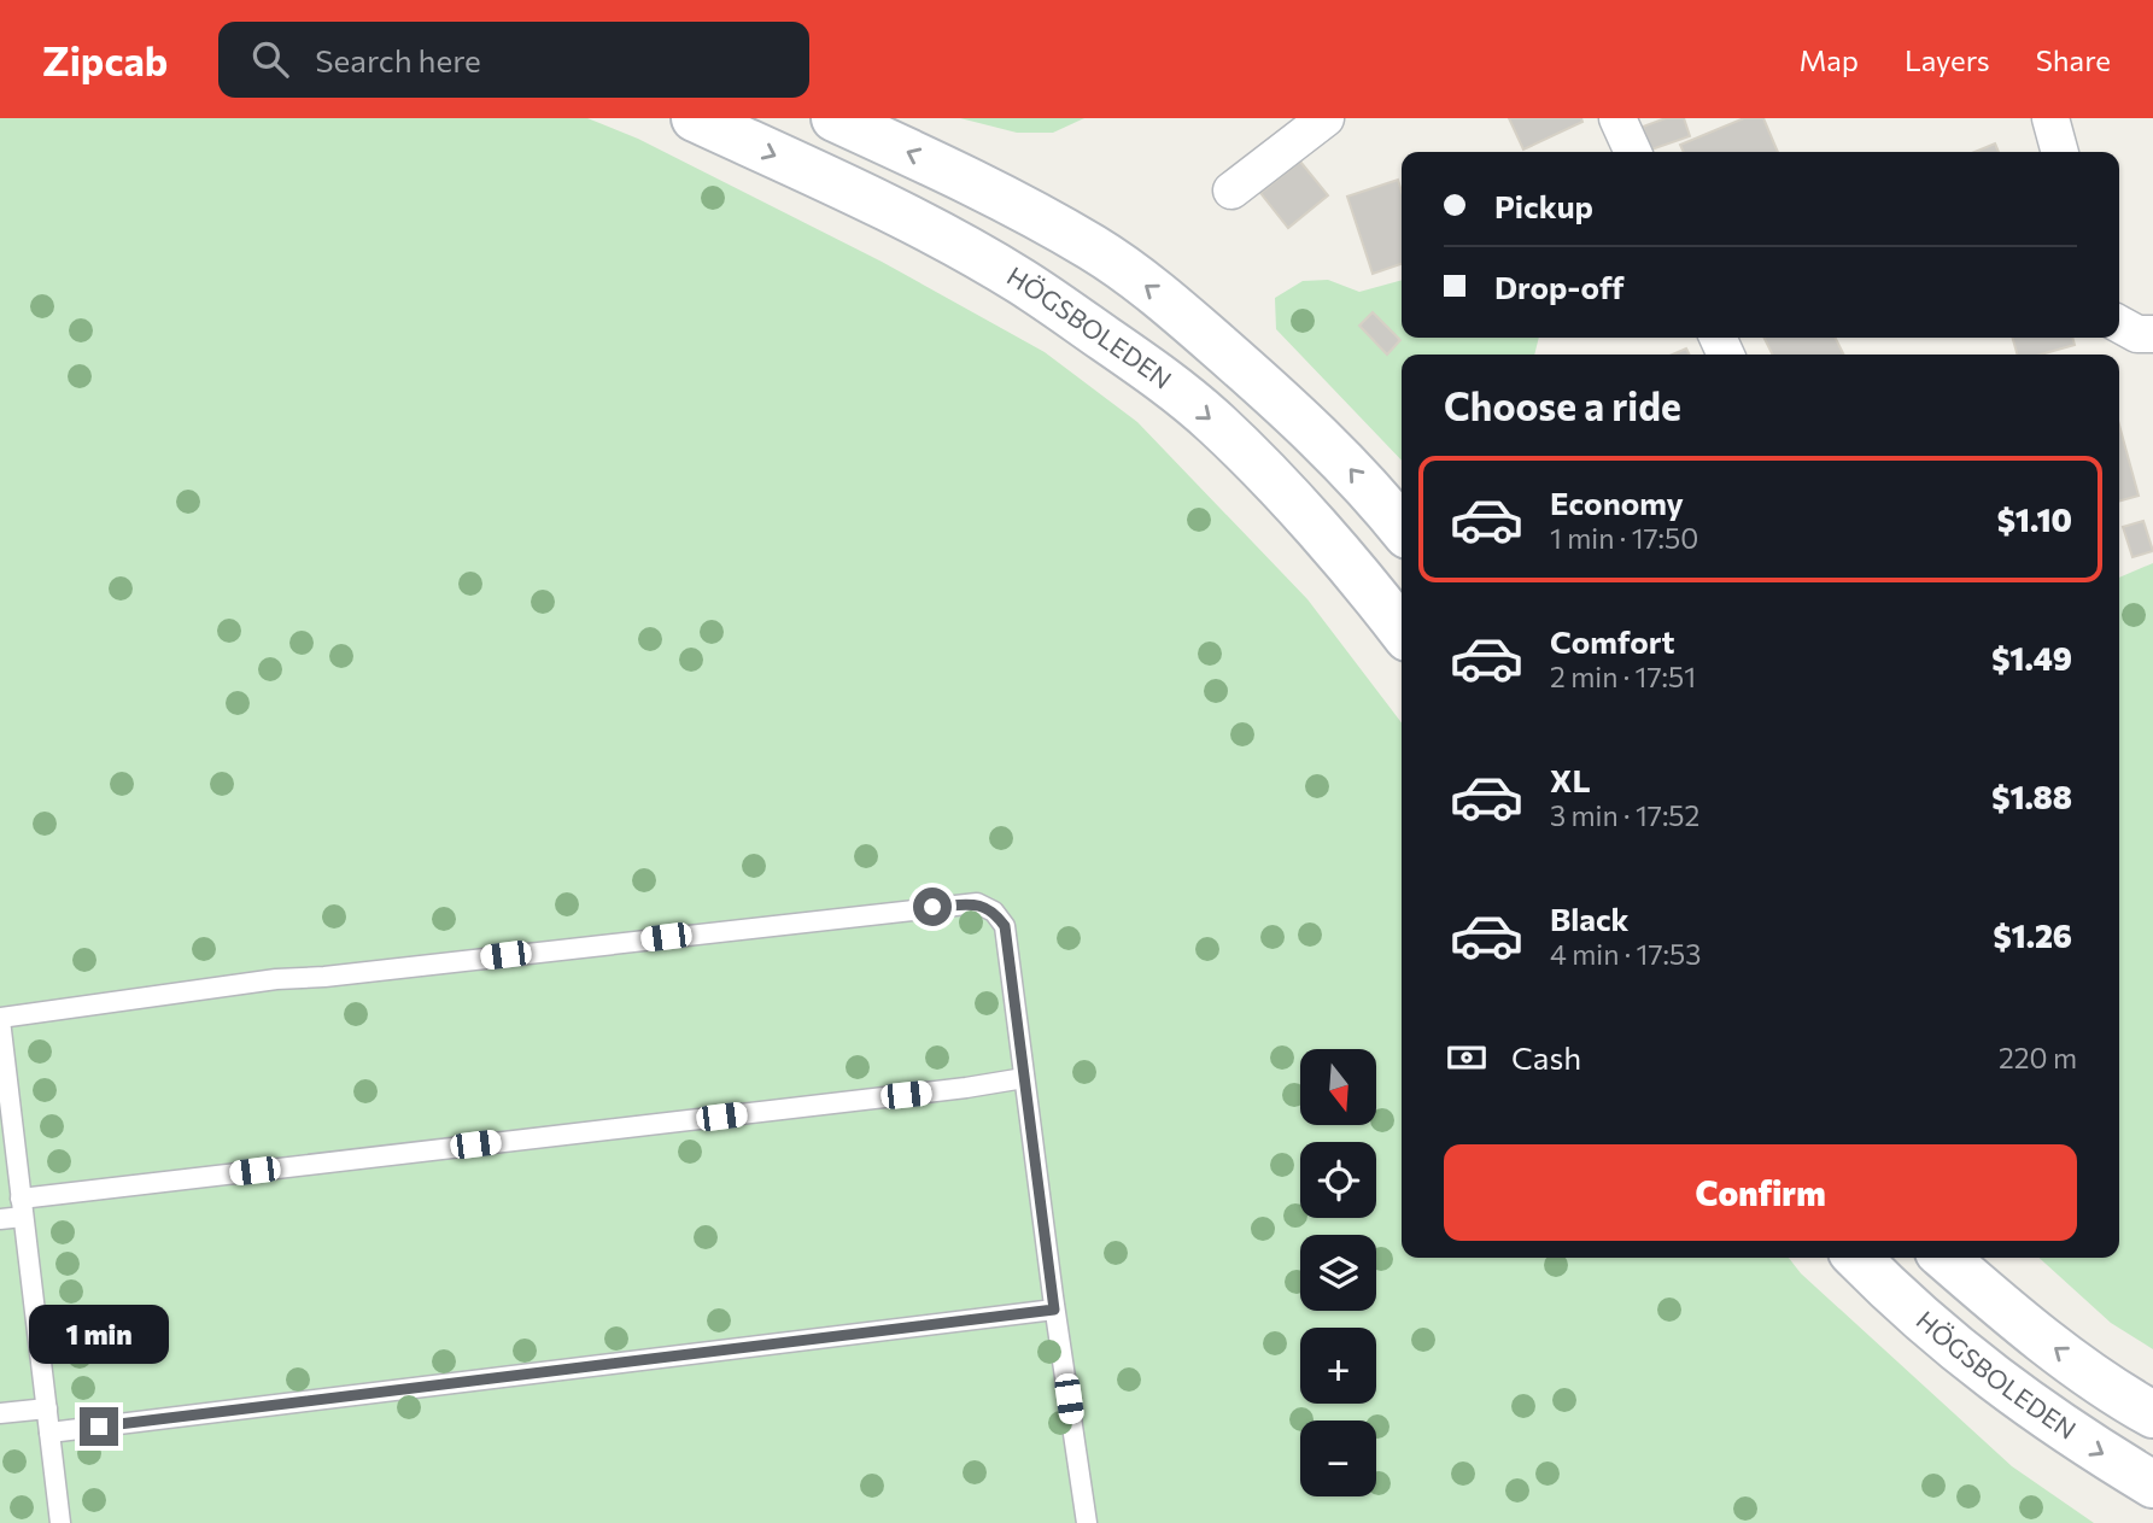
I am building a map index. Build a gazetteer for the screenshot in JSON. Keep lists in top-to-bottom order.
{
  "streets": {
    "main road": ["HÖGSBOLEDEN"]
  },
  "north": "bottom",
  "page": {
    "header": "Zipcab",
    "search": "Search here",
    "nav": ["Map", "Layers", "Share"],
    "banner": ["Pickup", "Drop-off"],
    "heading": "Choose a ride",
    "list": [
      {
        "name": "Economy",
        "note": "1 min · 17:50",
        "value": "$1.10"
      },
      {
        "name": "Comfort",
        "note": "2 min · 17:51",
        "value": "$1.49"
      },
      {
        "name": "XL",
        "note": "3 min · 17:52",
        "value": "$1.88"
      },
      {
        "name": "Black",
        "note": "4 min · 17:53",
        "value": "$1.26"
      }
    ],
    "pay": ["Cash", "220 m"],
    "map_buttons": ["+", "−"],
    "buttons": "Confirm",
    "bubble": "1 min"
  }
}
